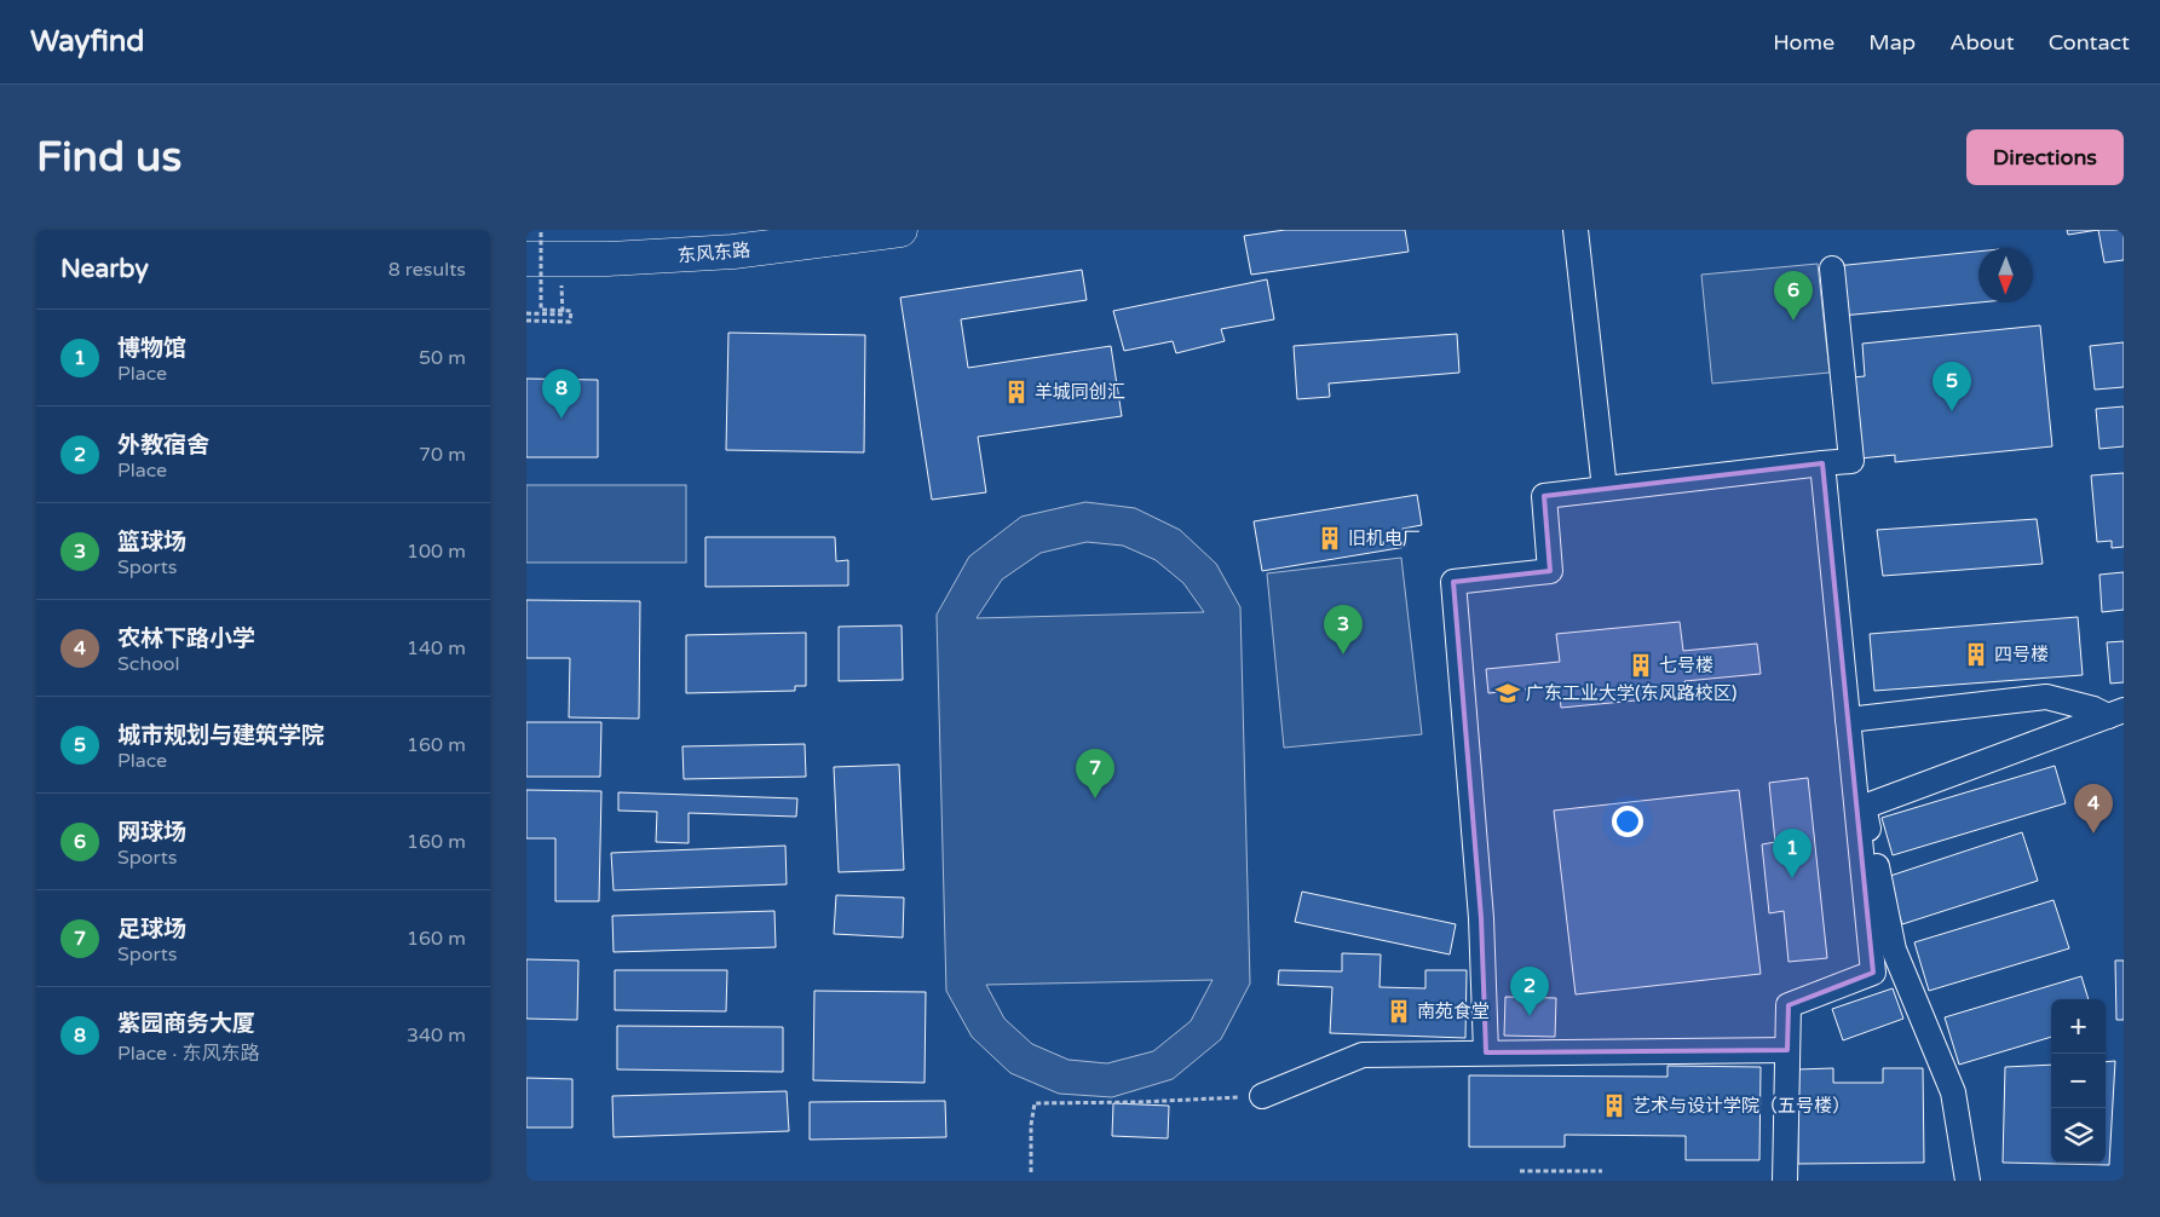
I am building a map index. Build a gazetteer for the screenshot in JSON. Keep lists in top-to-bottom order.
{
  "streets": {
    "highway": ["东风东路"]
  },
  "places": {
    "building": [
      "羊城同创汇",
      "旧机电厂",
      "四号楼",
      "七号楼",
      "南苑食堂",
      "艺术与设计学院（五号楼）"
    ],
    "school or university": ["广东工业大学(东风路校区)"]
  },
  "north": "bottom",
  "page": {
    "header": "Wayfind",
    "nav": [
      "Home",
      "Map",
      "About",
      "Contact"
    ],
    "buttons": "Directions",
    "title": "Find us",
    "heading": ["Nearby", "8 results"],
    "pins": [
      "6",
      "5",
      "8",
      "3",
      "7",
      "4",
      "1",
      "2"
    ],
    "list": [
      {
        "mark": "1",
        "name": "博物馆",
        "note": "Place",
        "value": "50 m"
      },
      {
        "mark": "2",
        "name": "外教宿舍",
        "note": "Place",
        "value": "70 m"
      },
      {
        "mark": "3",
        "name": "篮球场",
        "note": "Sports",
        "value": "100 m"
      },
      {
        "mark": "4",
        "name": "农林下路小学",
        "note": "School",
        "value": "140 m"
      },
      {
        "mark": "5",
        "name": "城市规划与建筑学院",
        "note": "Place",
        "value": "160 m"
      },
      {
        "mark": "6",
        "name": "网球场",
        "note": "Sports",
        "value": "160 m"
      },
      {
        "mark": "7",
        "name": "足球场",
        "note": "Sports",
        "value": "160 m"
      },
      {
        "mark": "8",
        "name": "紫园商务大厦",
        "note": "Place · 东风东路",
        "value": "340 m"
      }
    ],
    "map_buttons": ["+", "−"]
  }
}
